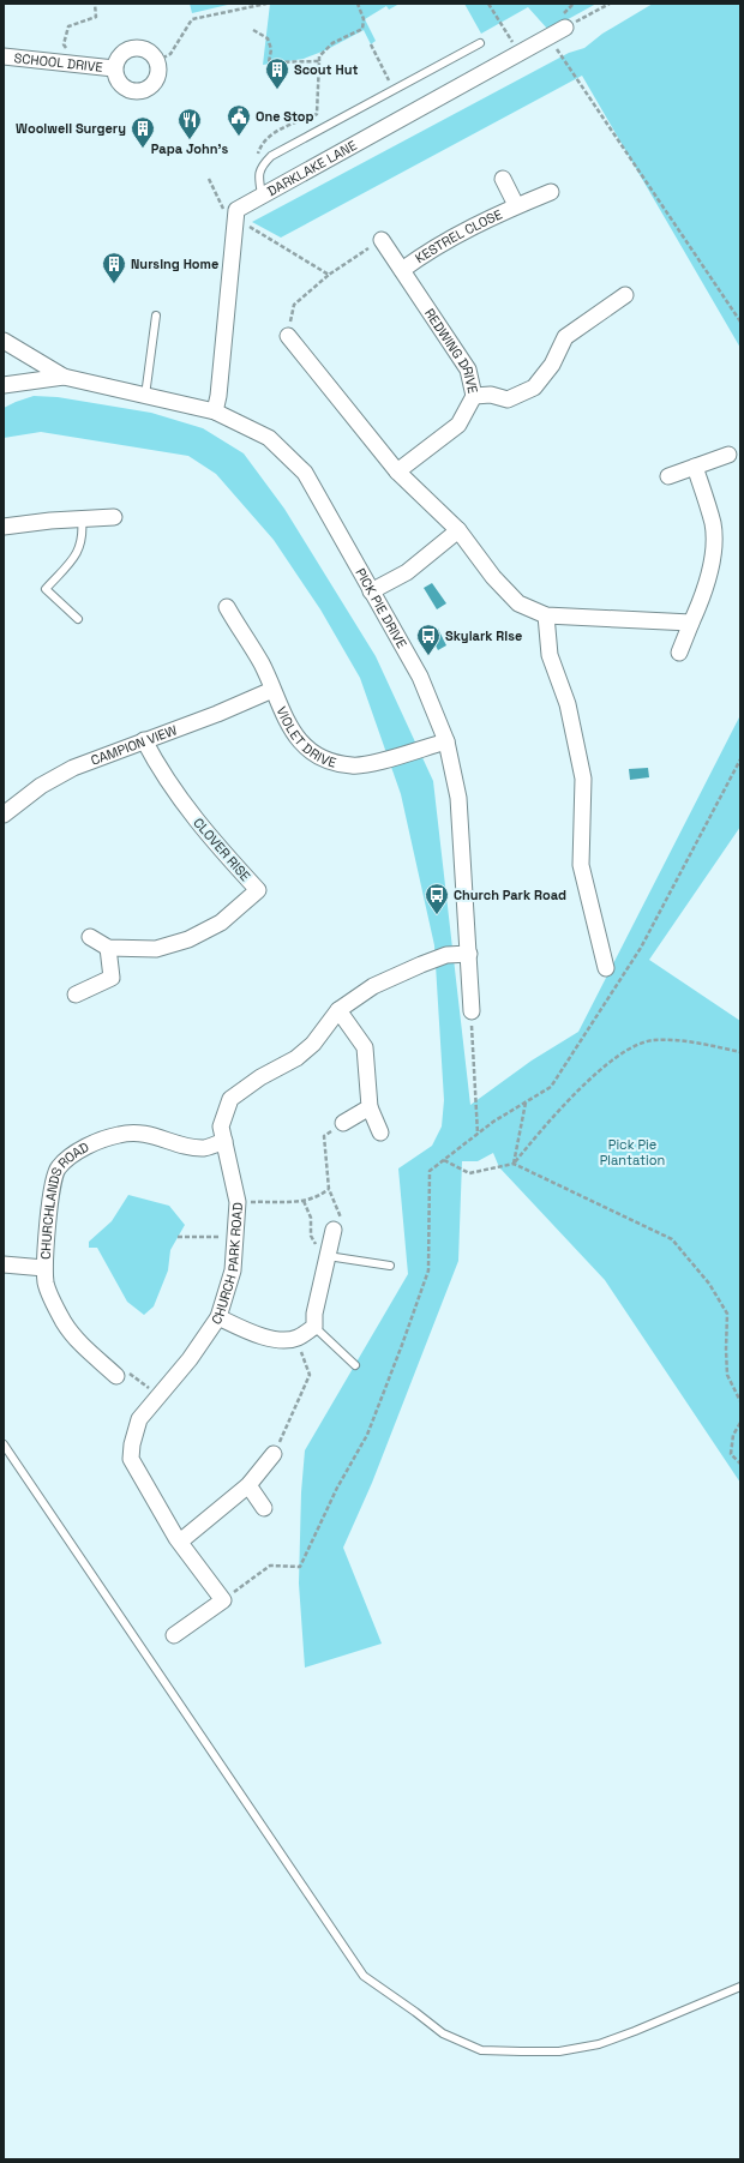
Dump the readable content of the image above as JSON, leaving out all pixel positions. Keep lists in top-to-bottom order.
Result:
{
  "streets": {
    "street": [
      "SCHOOL DRIVE",
      "DARKLAKE LANE",
      "KESTREL CLOSE",
      "REDWING DRIVE",
      "PICK PIE DRIVE",
      "VIOLET DRIVE",
      "CAMPION VIEW",
      "CLOVER RISE",
      "CHURCHLANDS ROAD",
      "CHURCH PARK ROAD"
    ]
  },
  "crossings": [
    ["KESTREL CLOSE", "REDWING DRIVE"],
    ["PICK PIE DRIVE", "VIOLET DRIVE"],
    ["PICK PIE DRIVE", "CHURCH PARK ROAD"],
    ["VIOLET DRIVE", "CAMPION VIEW"],
    ["CAMPION VIEW", "CLOVER RISE"],
    ["CHURCHLANDS ROAD", "CHURCH PARK ROAD"]
  ],
  "parks": ["Pick Pie Plantation"],
  "places": {
    "building": ["Scout Hut", "Woolwell Surgery", "Nursing Home"],
    "public building": ["One Stop"],
    "restaurant": ["Papa John's"],
    "bus stop": ["Skylark Rise", "Church Park Road"]
  }
}
